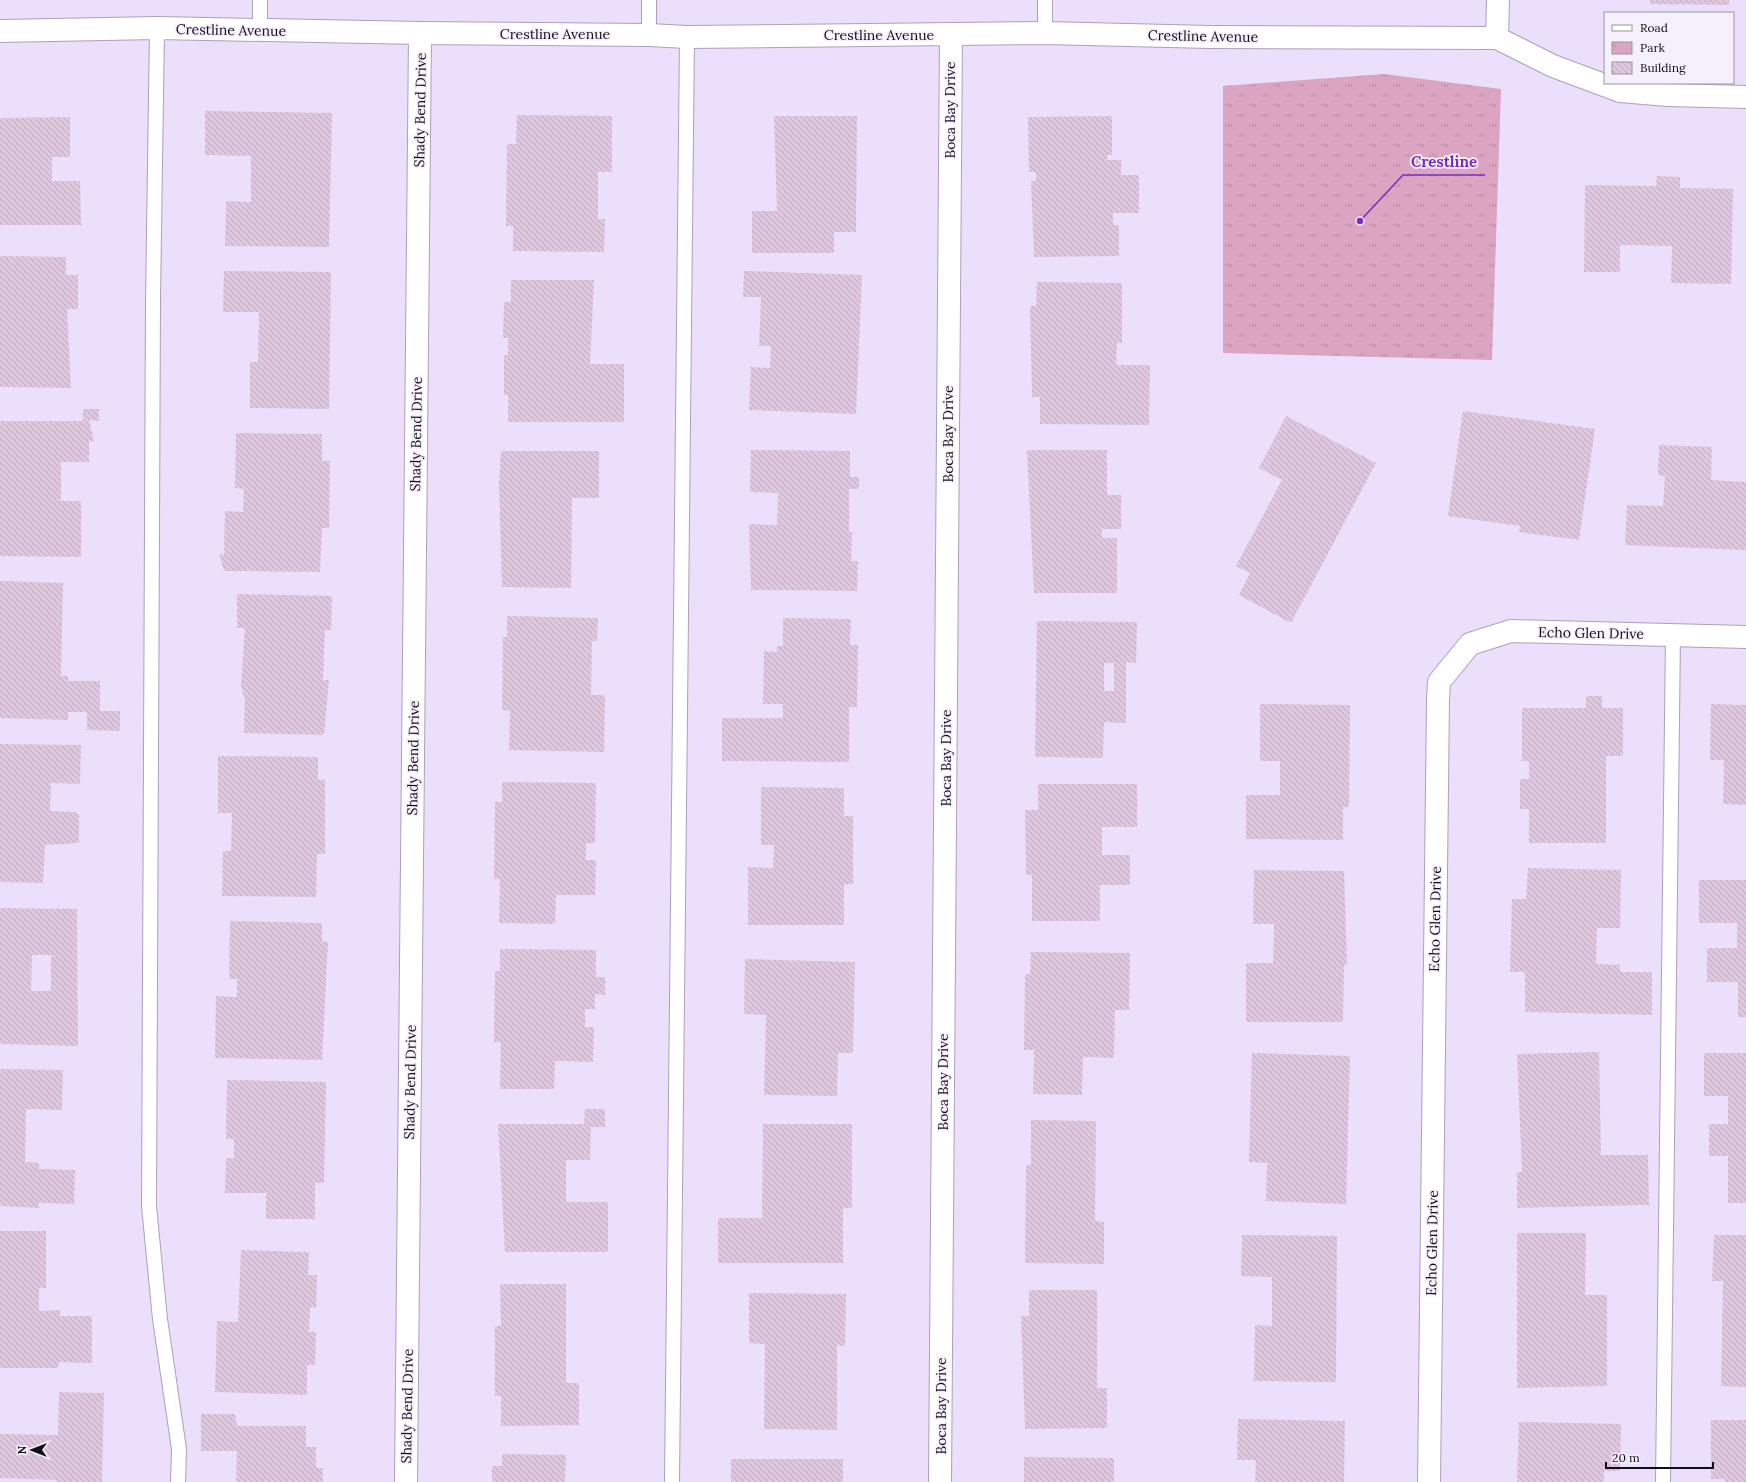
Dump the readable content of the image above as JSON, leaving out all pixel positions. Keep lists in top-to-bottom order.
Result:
{
  "streets": {
    "street": [
      "Crestline Avenue",
      "Shady Bend Drive",
      "Boca Bay Drive",
      "Echo Glen Drive"
    ]
  },
  "crossings": [
    ["Crestline Avenue", "Shady Bend Drive"],
    ["Crestline Avenue", "Boca Bay Drive"]
  ],
  "places": ["Crestline"],
  "legend": ["Road", "Park", "Building"],
  "scale_bar": "20 m",
  "north": "left"
}
